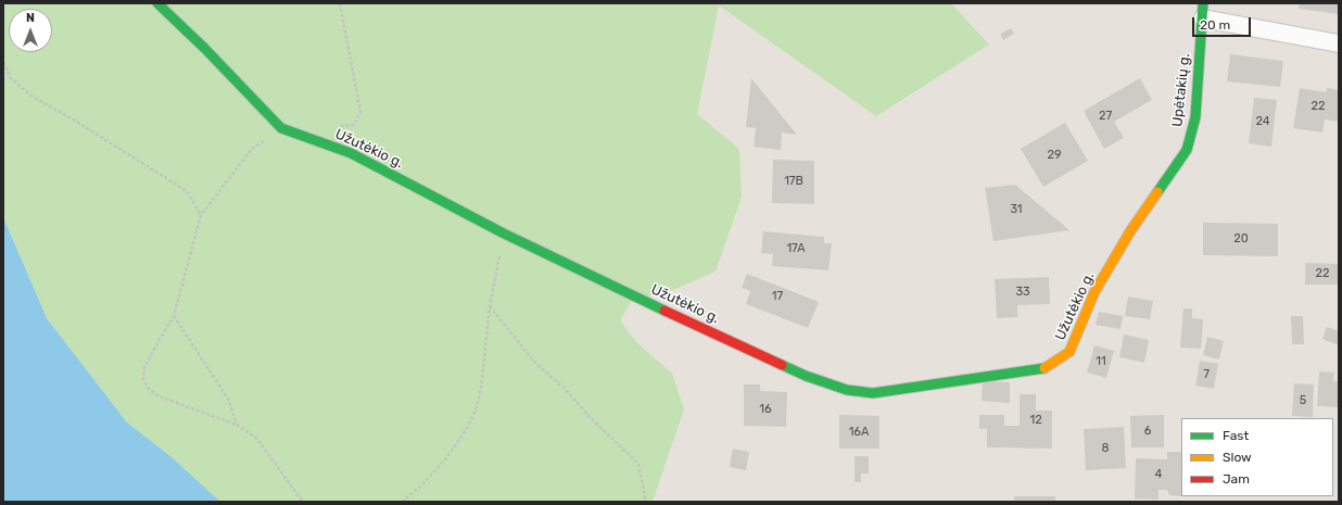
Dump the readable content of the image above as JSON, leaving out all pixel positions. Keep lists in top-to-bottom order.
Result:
{
  "streets": {
    "street": ["Upėtakių g.", "Užutėkio g."]
  },
  "crossings": [
    ["Upėtakių g.", "Užutėkio g."]
  ],
  "house_numbers": [
    "22",
    "27",
    "24",
    "29",
    "17B",
    "31",
    "20",
    "17A",
    "22",
    "33",
    "17",
    "11",
    "7",
    "5",
    "16",
    "12",
    "6",
    "16A",
    "8",
    "4"
  ],
  "legend": ["Fast", "Slow", "Jam"],
  "scale_bar": "20 m",
  "north": "top"
}
